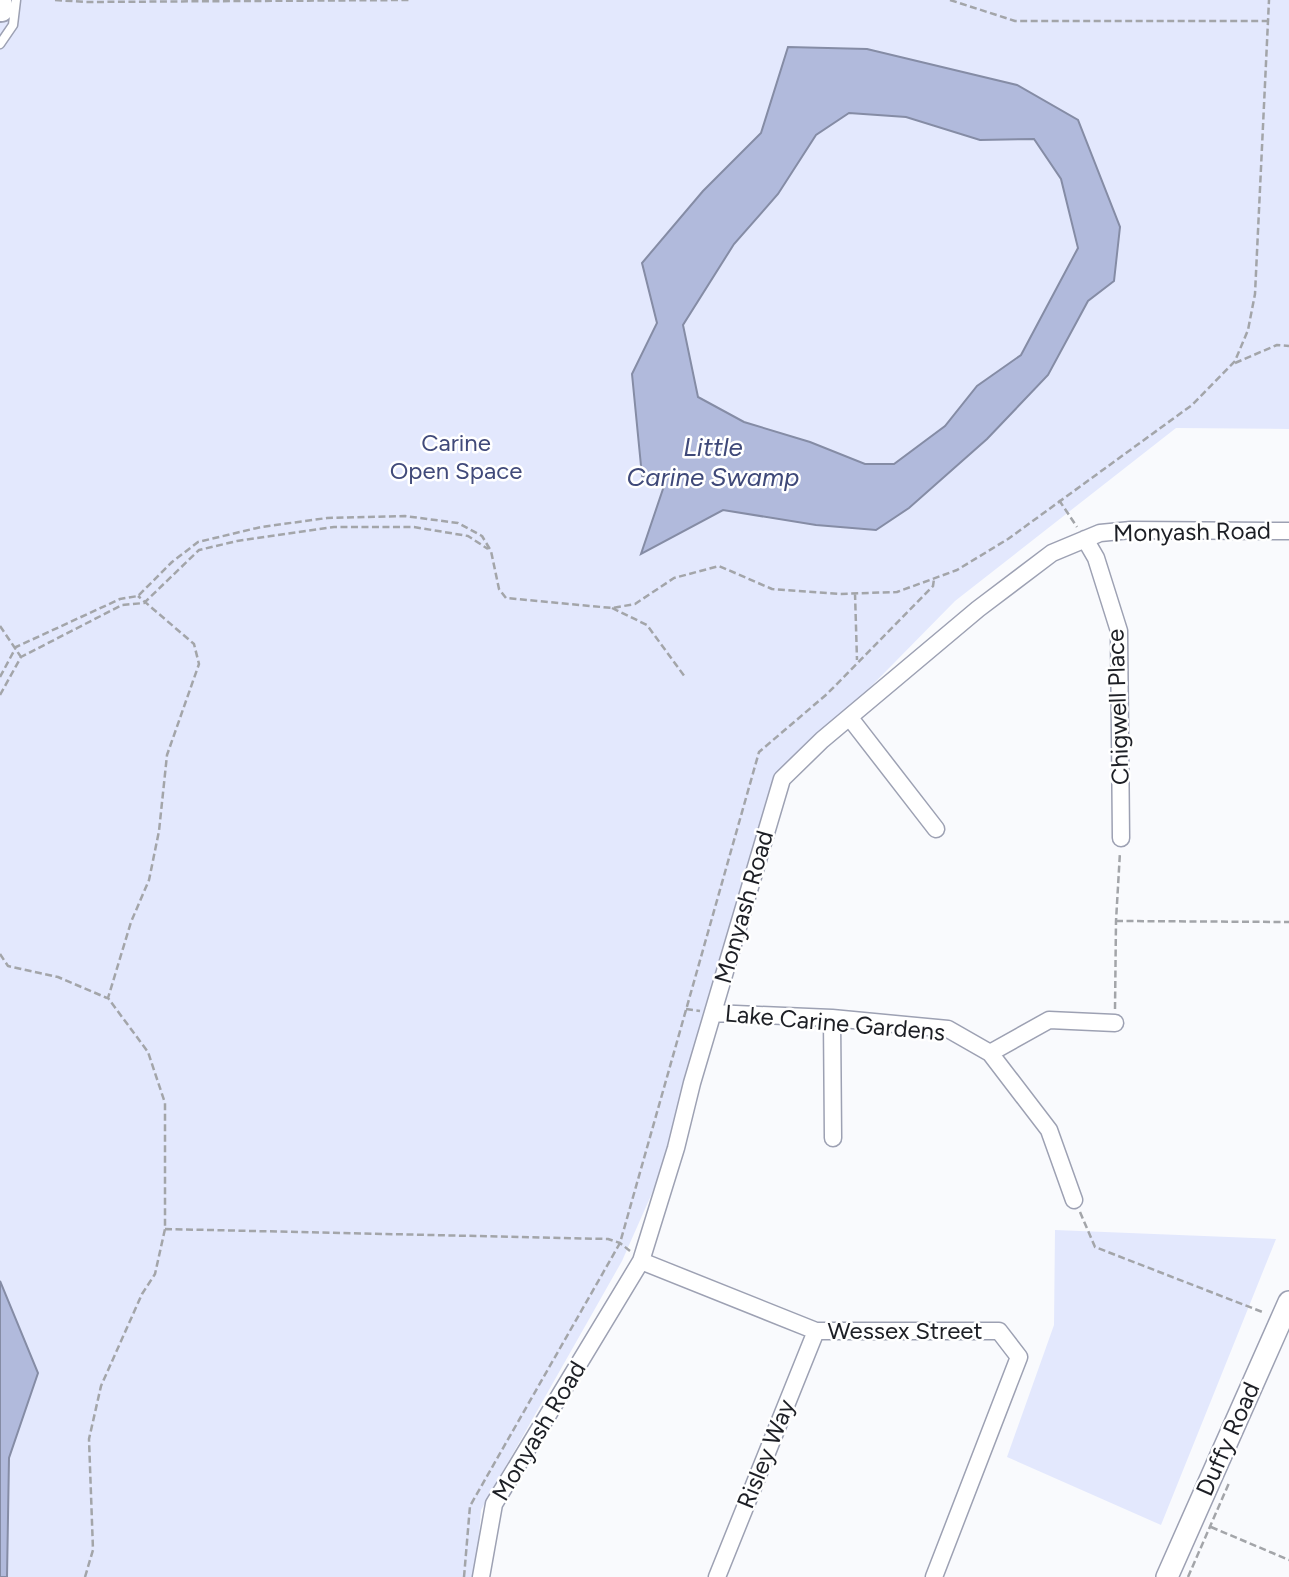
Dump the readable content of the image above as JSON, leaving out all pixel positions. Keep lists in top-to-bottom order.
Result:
{
  "streets": {
    "main road": ["Duffy Road"],
    "street": [
      "Monyash Road",
      "Chigwell Place",
      "Lake Carine Gardens",
      "Wessex Street",
      "Risley Way"
    ]
  },
  "crossings": [
    ["Monyash Road", "Chigwell Place"],
    ["Monyash Road", "Lake Carine Gardens"],
    ["Monyash Road", "Wessex Street"],
    ["Wessex Street", "Risley Way"]
  ],
  "water": ["Little Carine Swamp"],
  "parks": ["Carine Open Space"]
}
